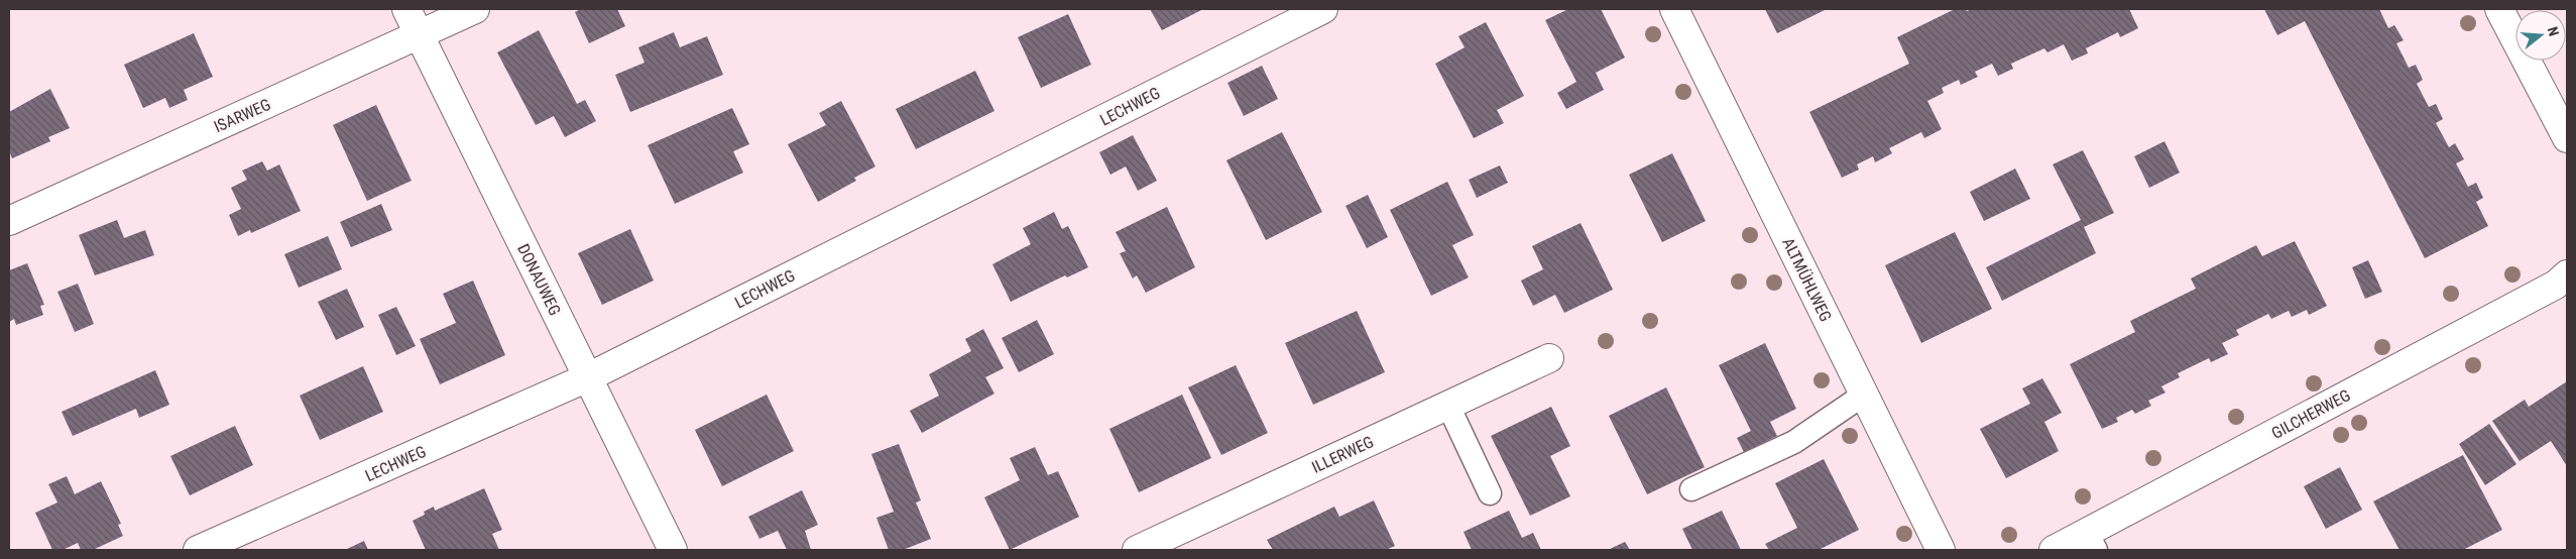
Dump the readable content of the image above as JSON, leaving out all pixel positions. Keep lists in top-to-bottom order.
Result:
{
  "streets": {
    "street": [
      "LECHWEG",
      "ISARWEG",
      "DONAUWEG",
      "ALTMÜHLWEG",
      "GILCHERWEG",
      "ILLERWEG"
    ]
  },
  "crossings": [
    ["LECHWEG", "DONAUWEG"],
    ["ISARWEG", "DONAUWEG"]
  ],
  "north": "right"
}
